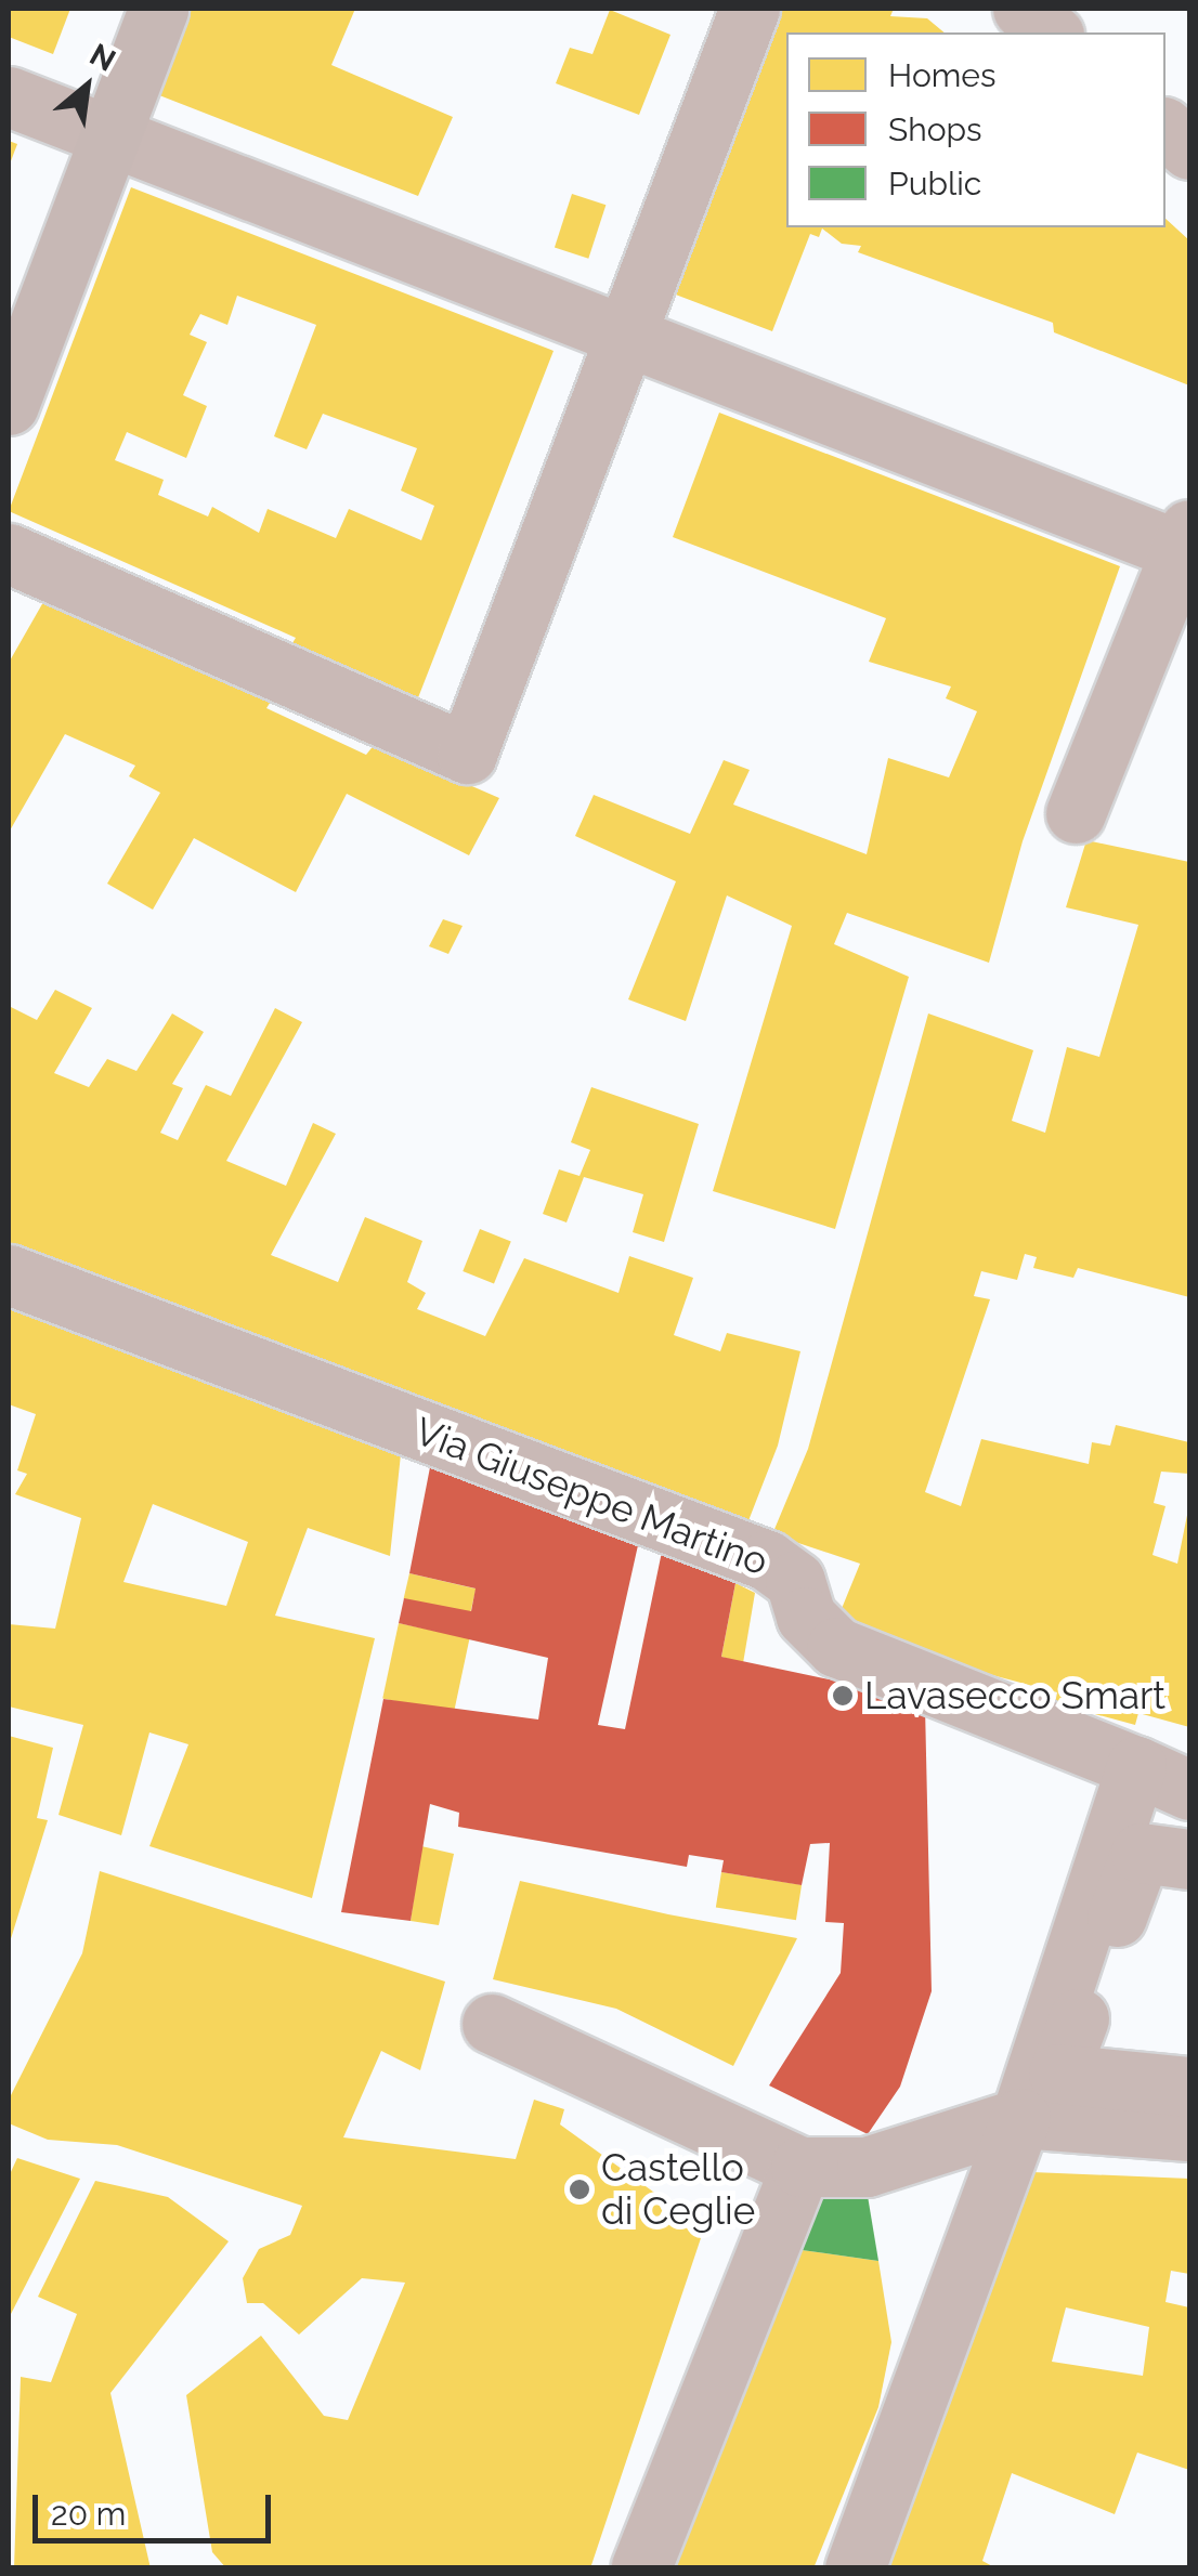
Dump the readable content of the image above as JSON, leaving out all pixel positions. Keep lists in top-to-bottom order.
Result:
{
  "streets": {
    "street": ["Via Giuseppe Martino"]
  },
  "places": ["Lavasecco Smart", "Castello di Ceglie"],
  "legend": ["Homes", "Shops", "Public"],
  "scale_bar": "20 m",
  "north": "top right"
}
